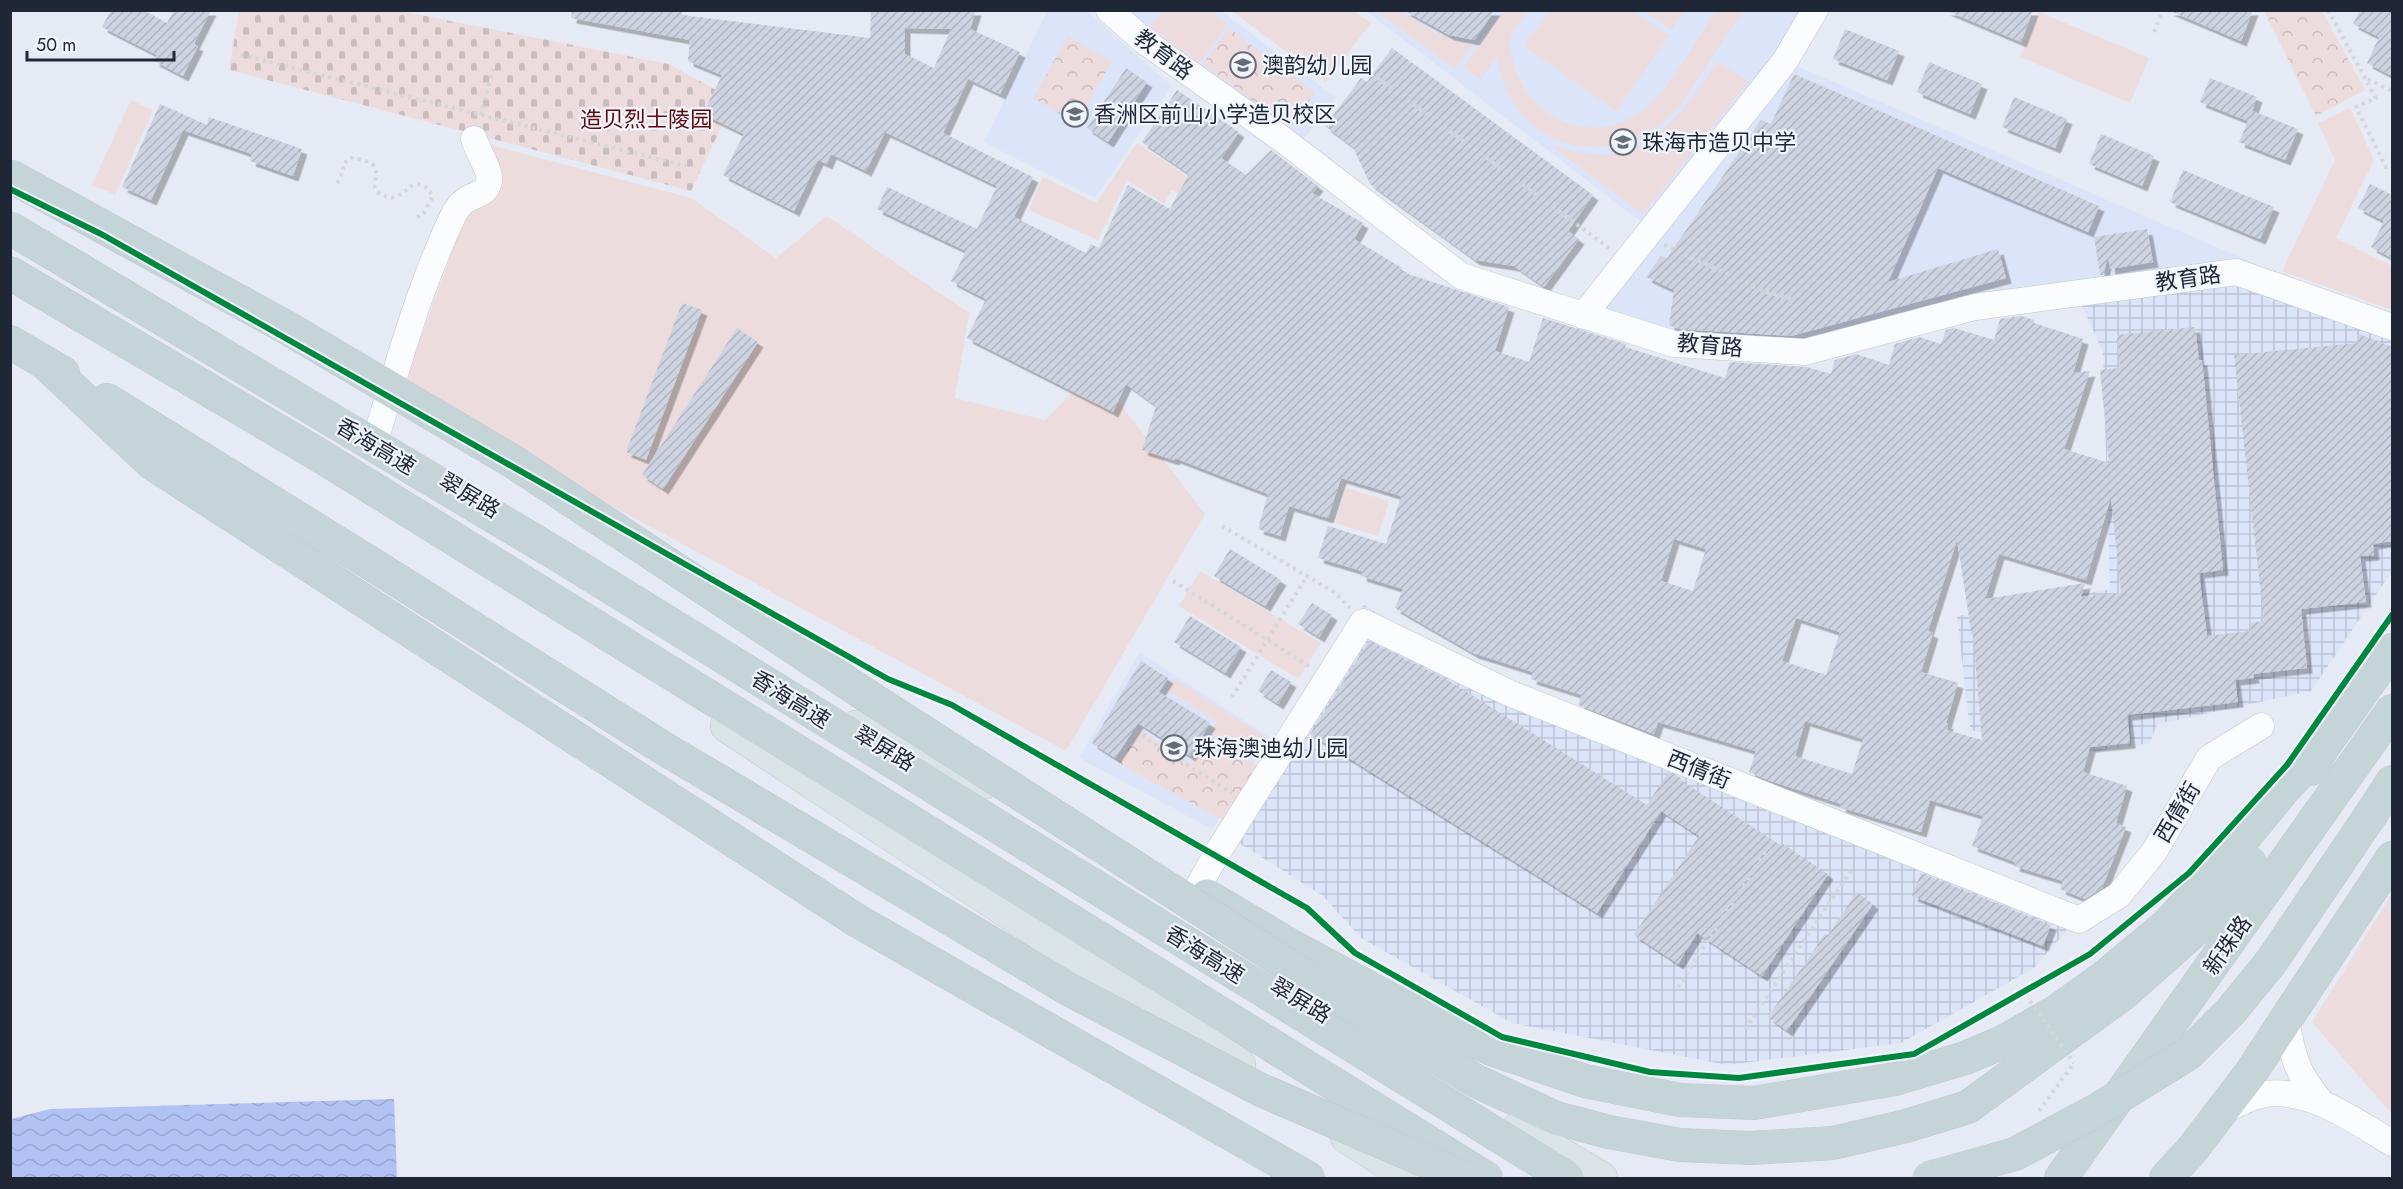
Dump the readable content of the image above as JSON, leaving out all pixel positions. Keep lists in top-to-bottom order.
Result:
{
  "streets": {
    "highway": ["香海高速", "新珠路"],
    "main road": ["翠屏路"],
    "street": ["教育路", "西倩街"]
  },
  "parks": ["造贝烈士陵园"],
  "places": {
    "school or university": [
      "澳韵幼儿园",
      "香洲区前山小学造贝校区",
      "珠海市造贝中学",
      "珠海澳迪幼儿园"
    ]
  },
  "scale_bar": "50 m"
}
